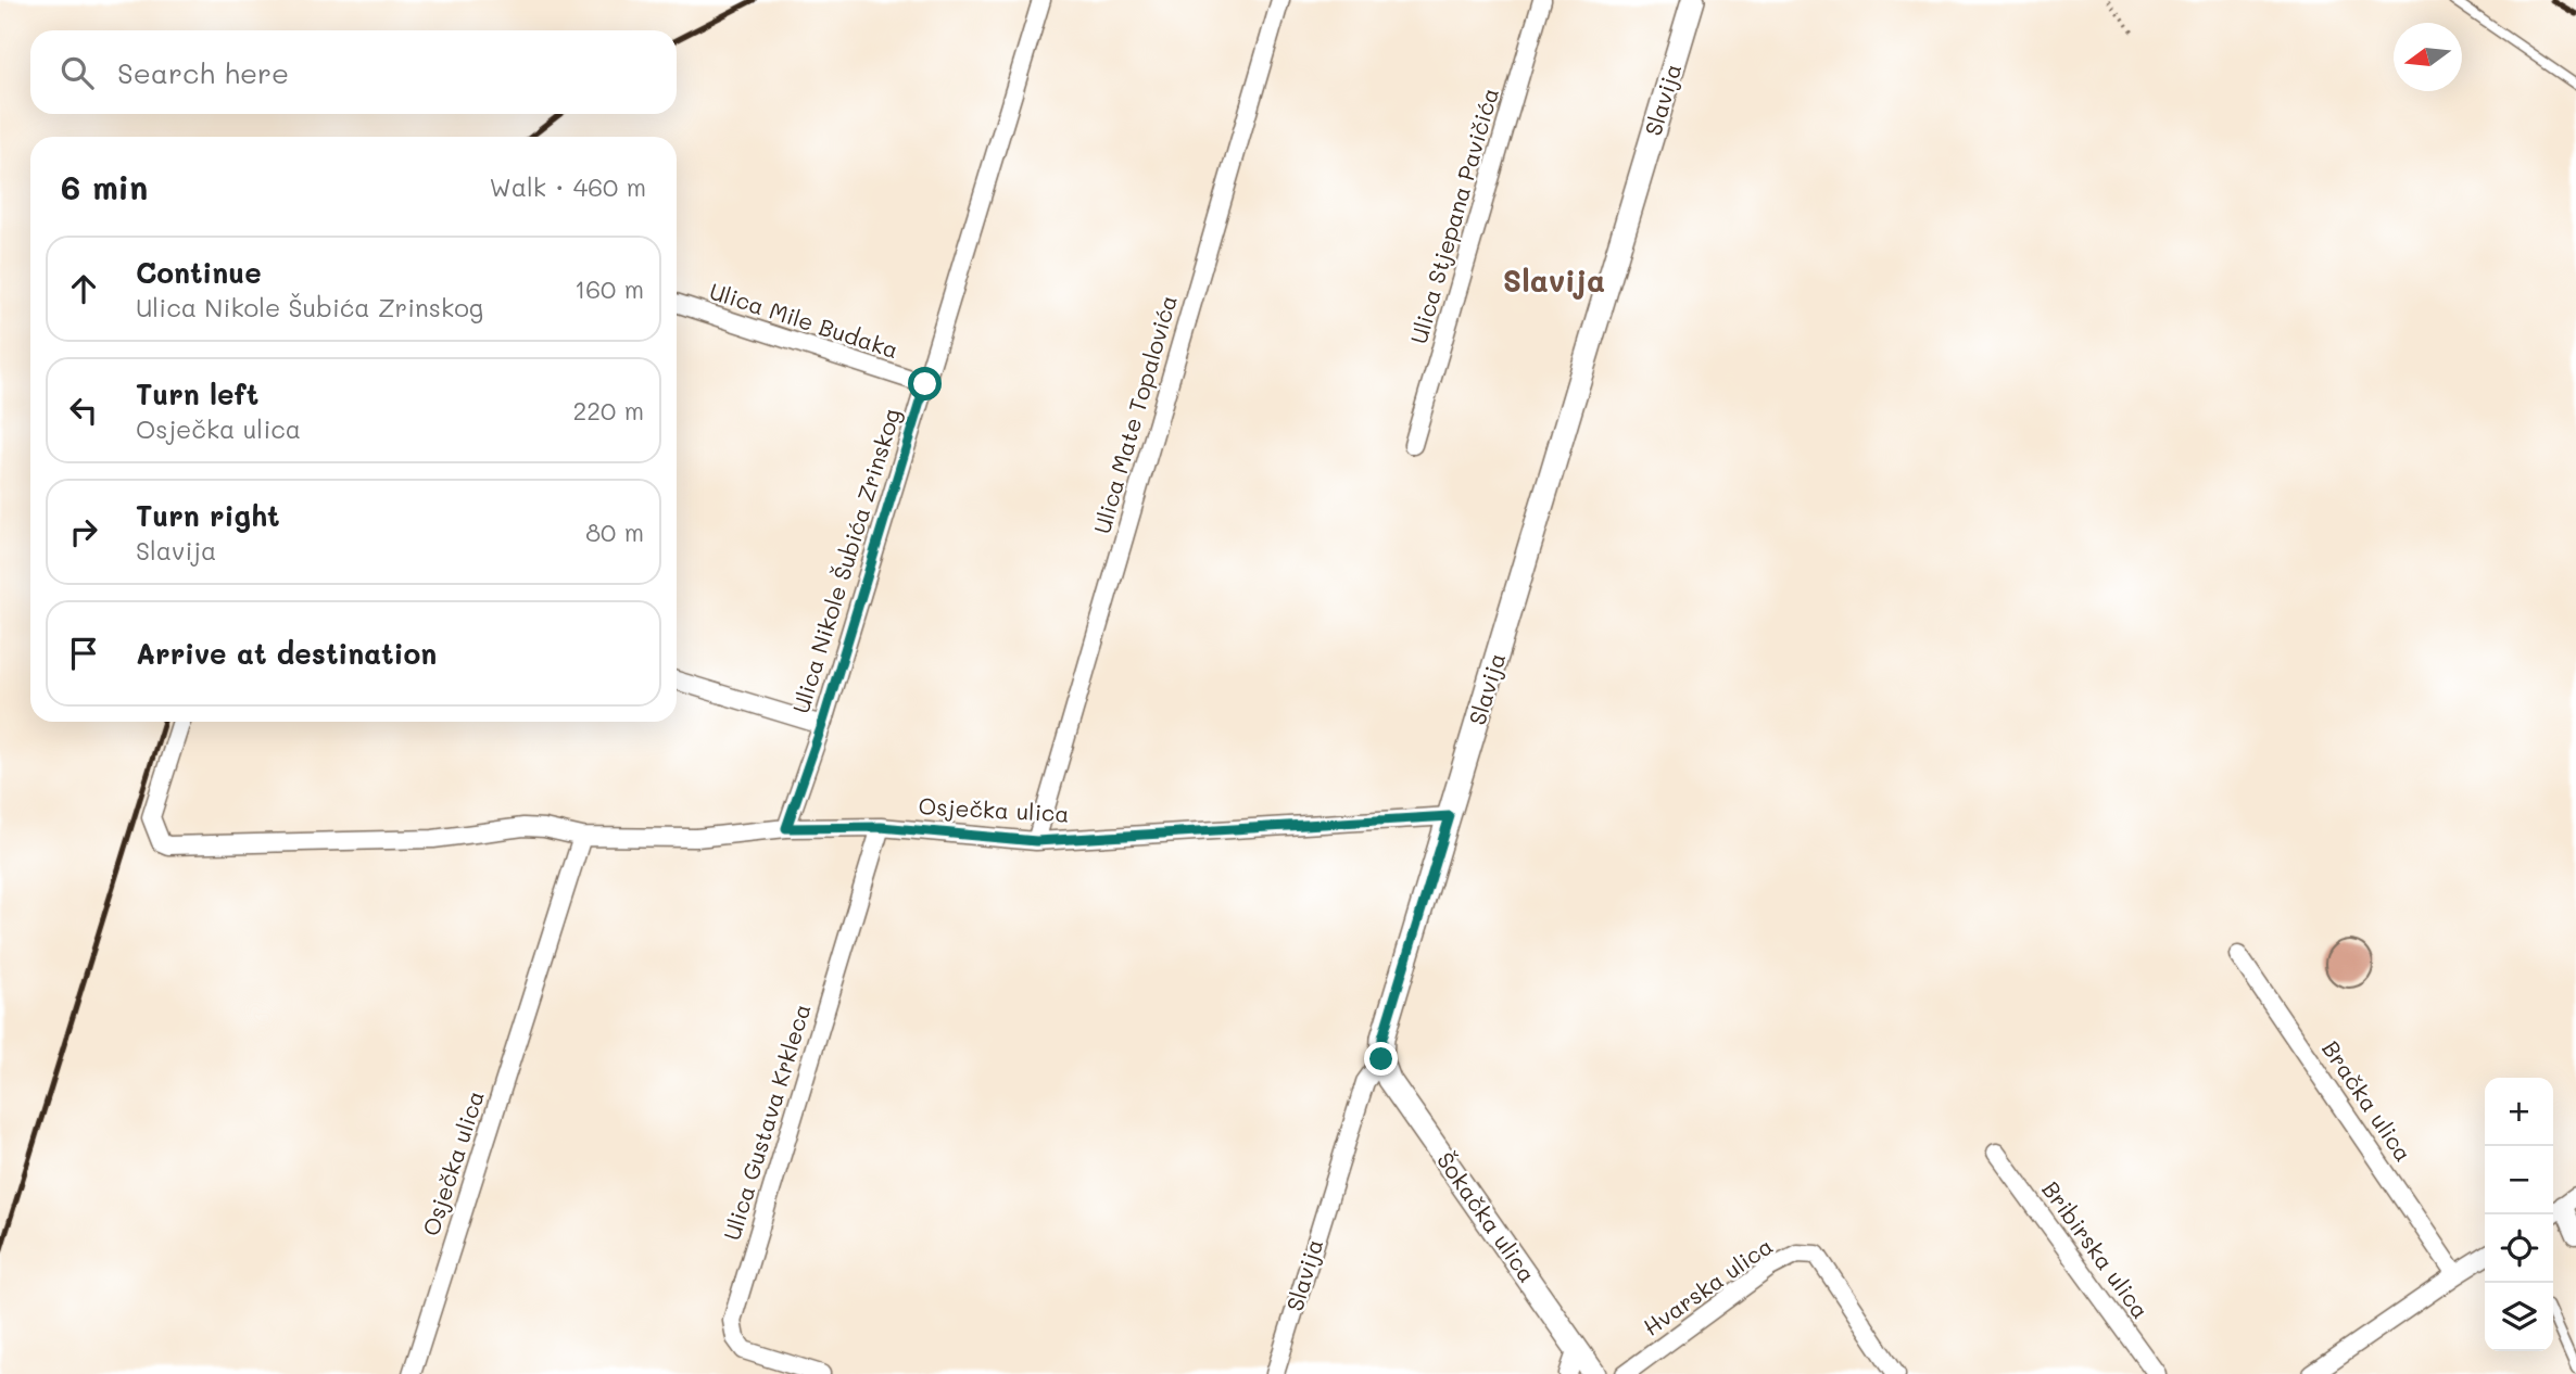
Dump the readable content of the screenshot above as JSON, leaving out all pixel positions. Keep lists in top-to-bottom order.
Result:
{
  "streets": {
    "street": [
      "Slavija",
      "Ulica Stjepana Pavičića",
      "Ulica Mile Budaka",
      "Ulica Mate Topalovića",
      "Ulica Nikole Šubića Zrinskog",
      "Osječka ulica",
      "Bračka ulica",
      "Ulica Gustava Krkleca",
      "Šokačka ulica",
      "Bribirska ulica",
      "Hvarska ulica"
    ]
  },
  "crossings": [
    ["Slavija", "Osječka ulica"],
    ["Slavija", "Šokačka ulica"],
    ["Ulica Mile Budaka", "Ulica Nikole Šubića Zrinskog"],
    ["Ulica Mate Topalovića", "Osječka ulica"],
    ["Ulica Nikole Šubića Zrinskog", "Osječka ulica"],
    ["Osječka ulica", "Ulica Gustava Krkleca"]
  ],
  "districts": ["Slavija"],
  "north": "left",
  "page": {
    "search": "Search here",
    "heading": ["6 min", "Walk · 460 m"],
    "list": [
      ["Continue", "Ulica Nikole Šubića Zrinskog", "160 m"],
      ["Turn left", "Osječka ulica", "220 m"],
      ["Turn right", "Slavija", "80 m"],
      "Arrive at destination"
    ],
    "map_buttons": ["+", "−"]
  }
}
